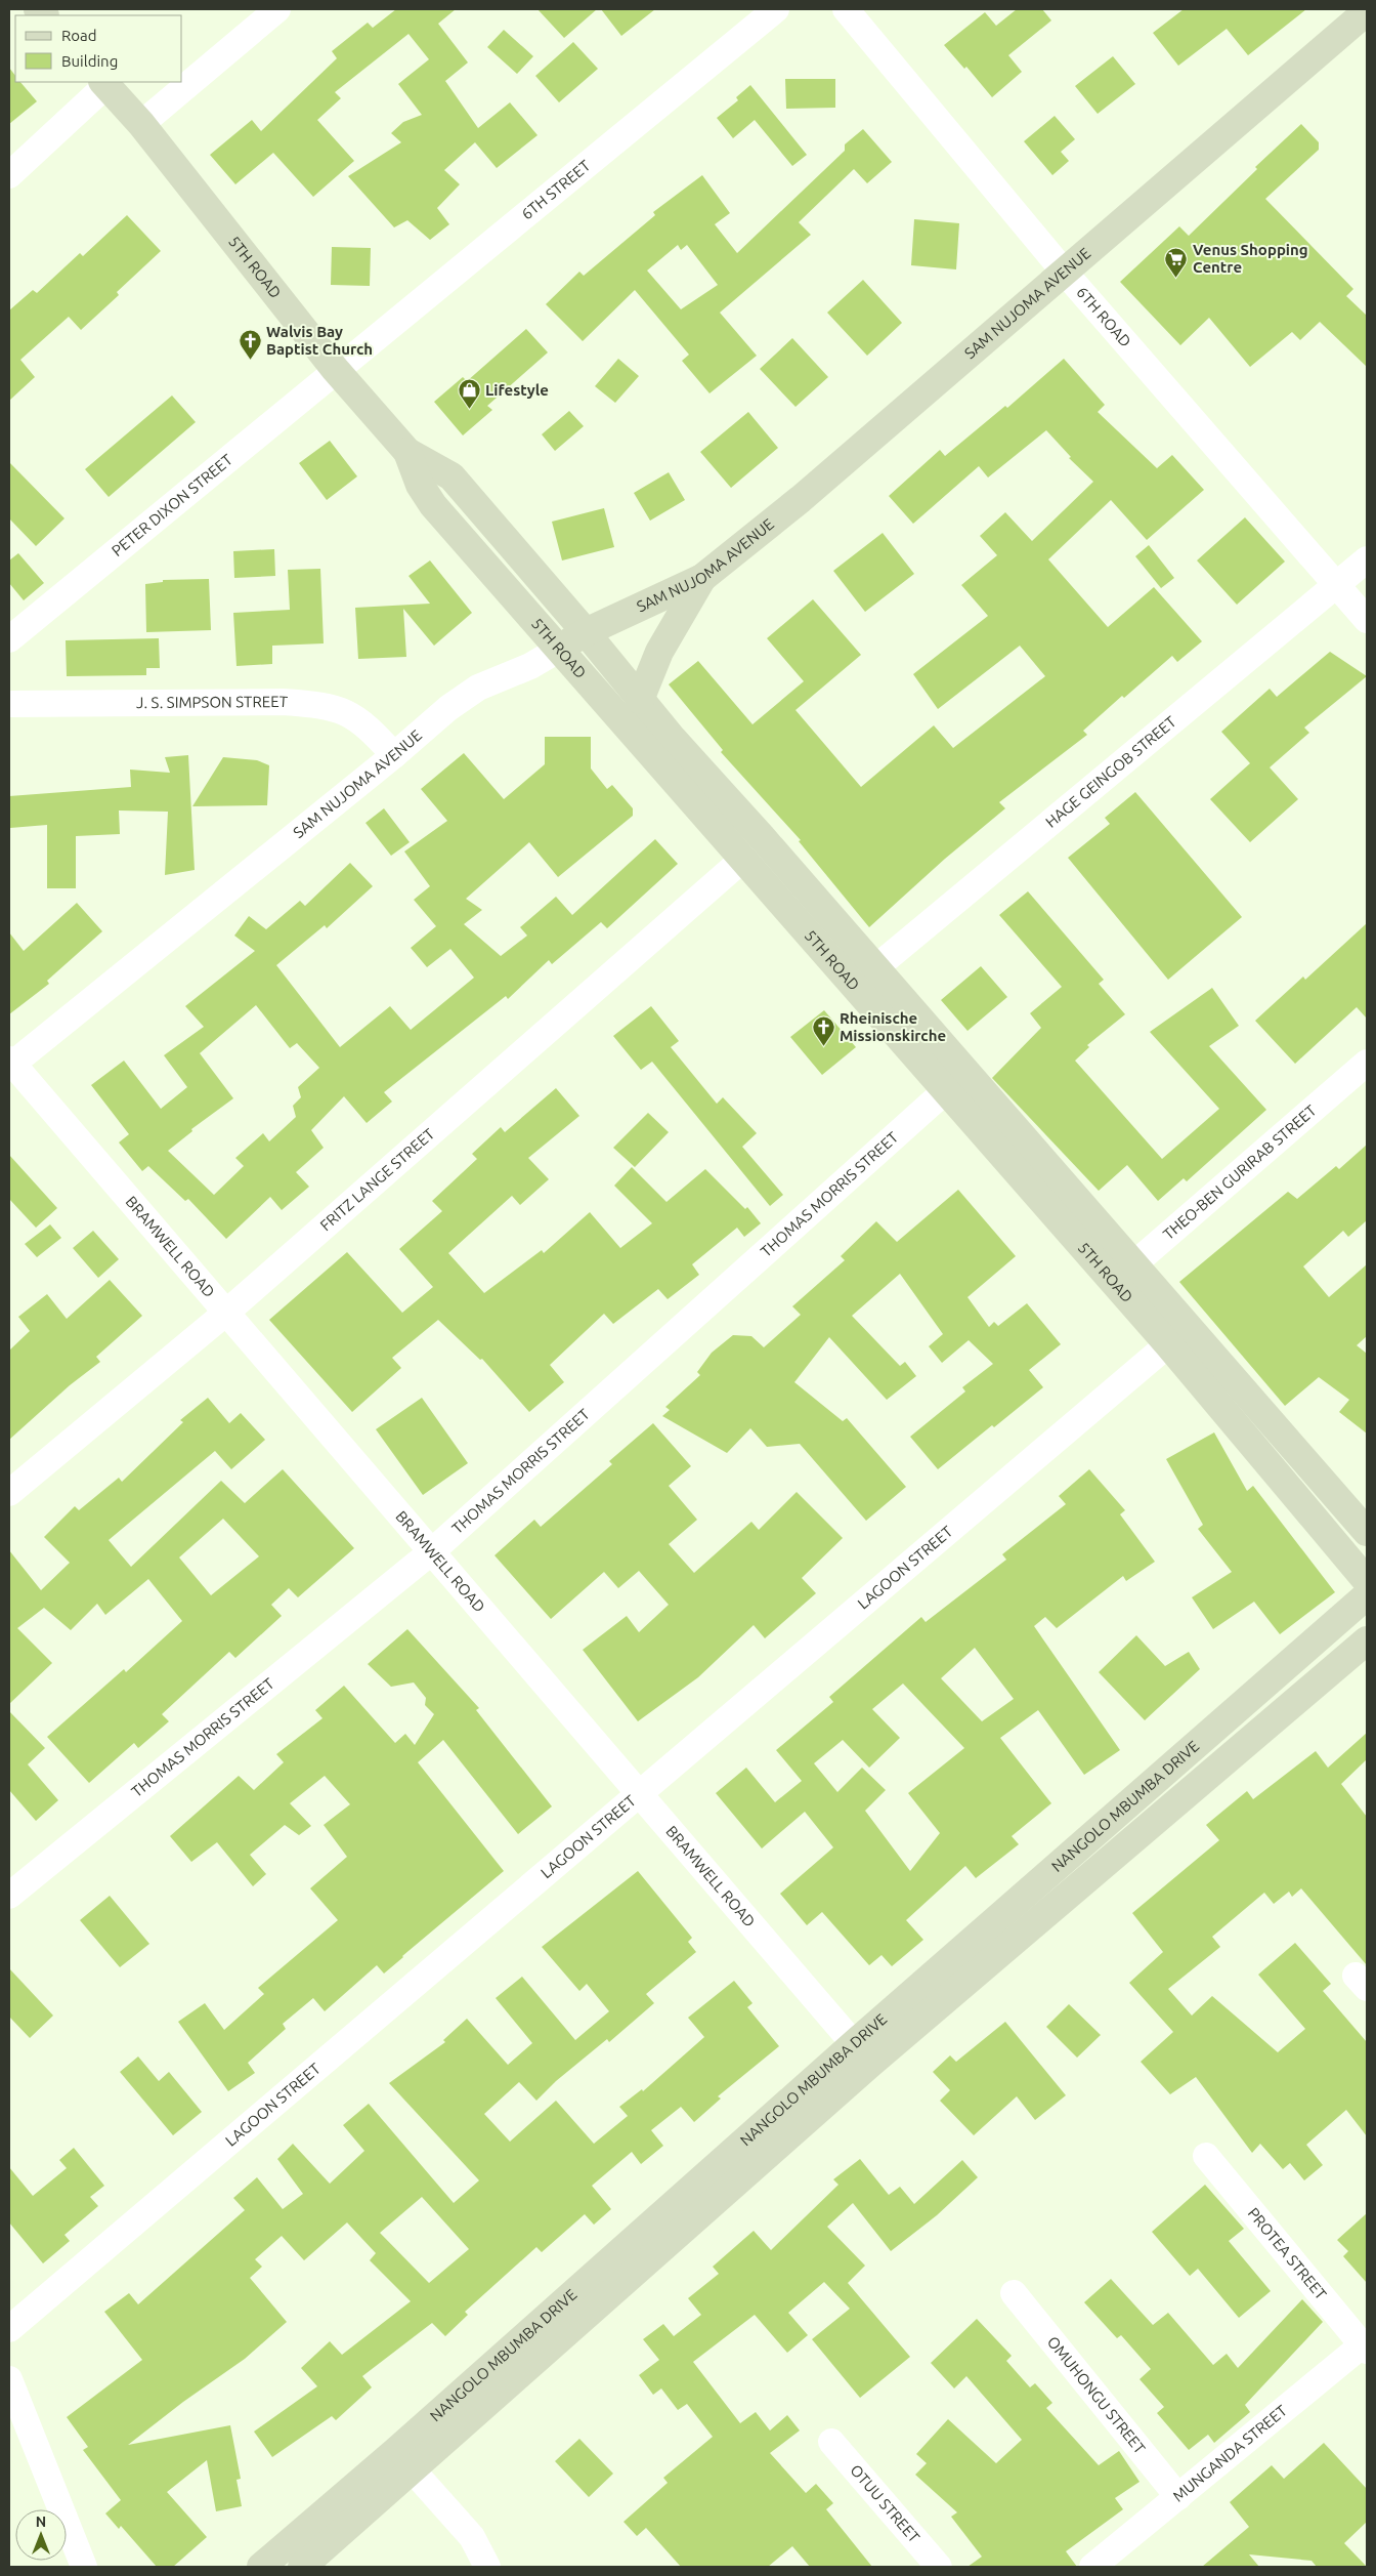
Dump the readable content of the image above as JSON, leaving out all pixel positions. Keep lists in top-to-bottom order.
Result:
{
  "streets": {
    "main road": ["5TH ROAD", "SAM NUJOMA AVENUE", "NANGOLO MBUMBA DRIVE"],
    "street": [
      "6TH STREET",
      "6TH ROAD",
      "PETER DIXON STREET",
      "J. S. SIMPSON STREET",
      "HAGE GEINGOB STREET",
      "THEO-BEN GURIRAB STREET",
      "FRITZ LANGE STREET",
      "THOMAS MORRIS STREET",
      "BRAMWELL ROAD",
      "LAGOON STREET",
      "PROTEA STREET",
      "OMUHONGU STREET",
      "MUNGANDA STREET",
      "OTUU STREET"
    ]
  },
  "crossings": [
    ["6TH STREET", "5TH ROAD"],
    ["6TH STREET", "PETER DIXON STREET"],
    ["5TH ROAD", "SAM NUJOMA AVENUE"],
    ["5TH ROAD", "PETER DIXON STREET"],
    ["5TH ROAD", "HAGE GEINGOB STREET"],
    ["5TH ROAD", "THEO-BEN GURIRAB STREET"],
    ["5TH ROAD", "FRITZ LANGE STREET"],
    ["5TH ROAD", "THOMAS MORRIS STREET"],
    ["5TH ROAD", "LAGOON STREET"],
    ["SAM NUJOMA AVENUE", "6TH ROAD"],
    ["SAM NUJOMA AVENUE", "J. S. SIMPSON STREET"],
    ["SAM NUJOMA AVENUE", "BRAMWELL ROAD"],
    ["6TH ROAD", "HAGE GEINGOB STREET"],
    ["FRITZ LANGE STREET", "BRAMWELL ROAD"],
    ["THOMAS MORRIS STREET", "BRAMWELL ROAD"],
    ["BRAMWELL ROAD", "LAGOON STREET"],
    ["BRAMWELL ROAD", "NANGOLO MBUMBA DRIVE"],
    ["PROTEA STREET", "MUNGANDA STREET"],
    ["OMUHONGU STREET", "MUNGANDA STREET"]
  ],
  "places": {
    "supermarket": ["Venus Shopping Centre"],
    "church": ["Walvis Bay Baptist Church", "Rheinische Missionskirche"],
    "shop": ["Lifestyle"]
  },
  "legend": ["Road", "Building"],
  "north": "top"
}
